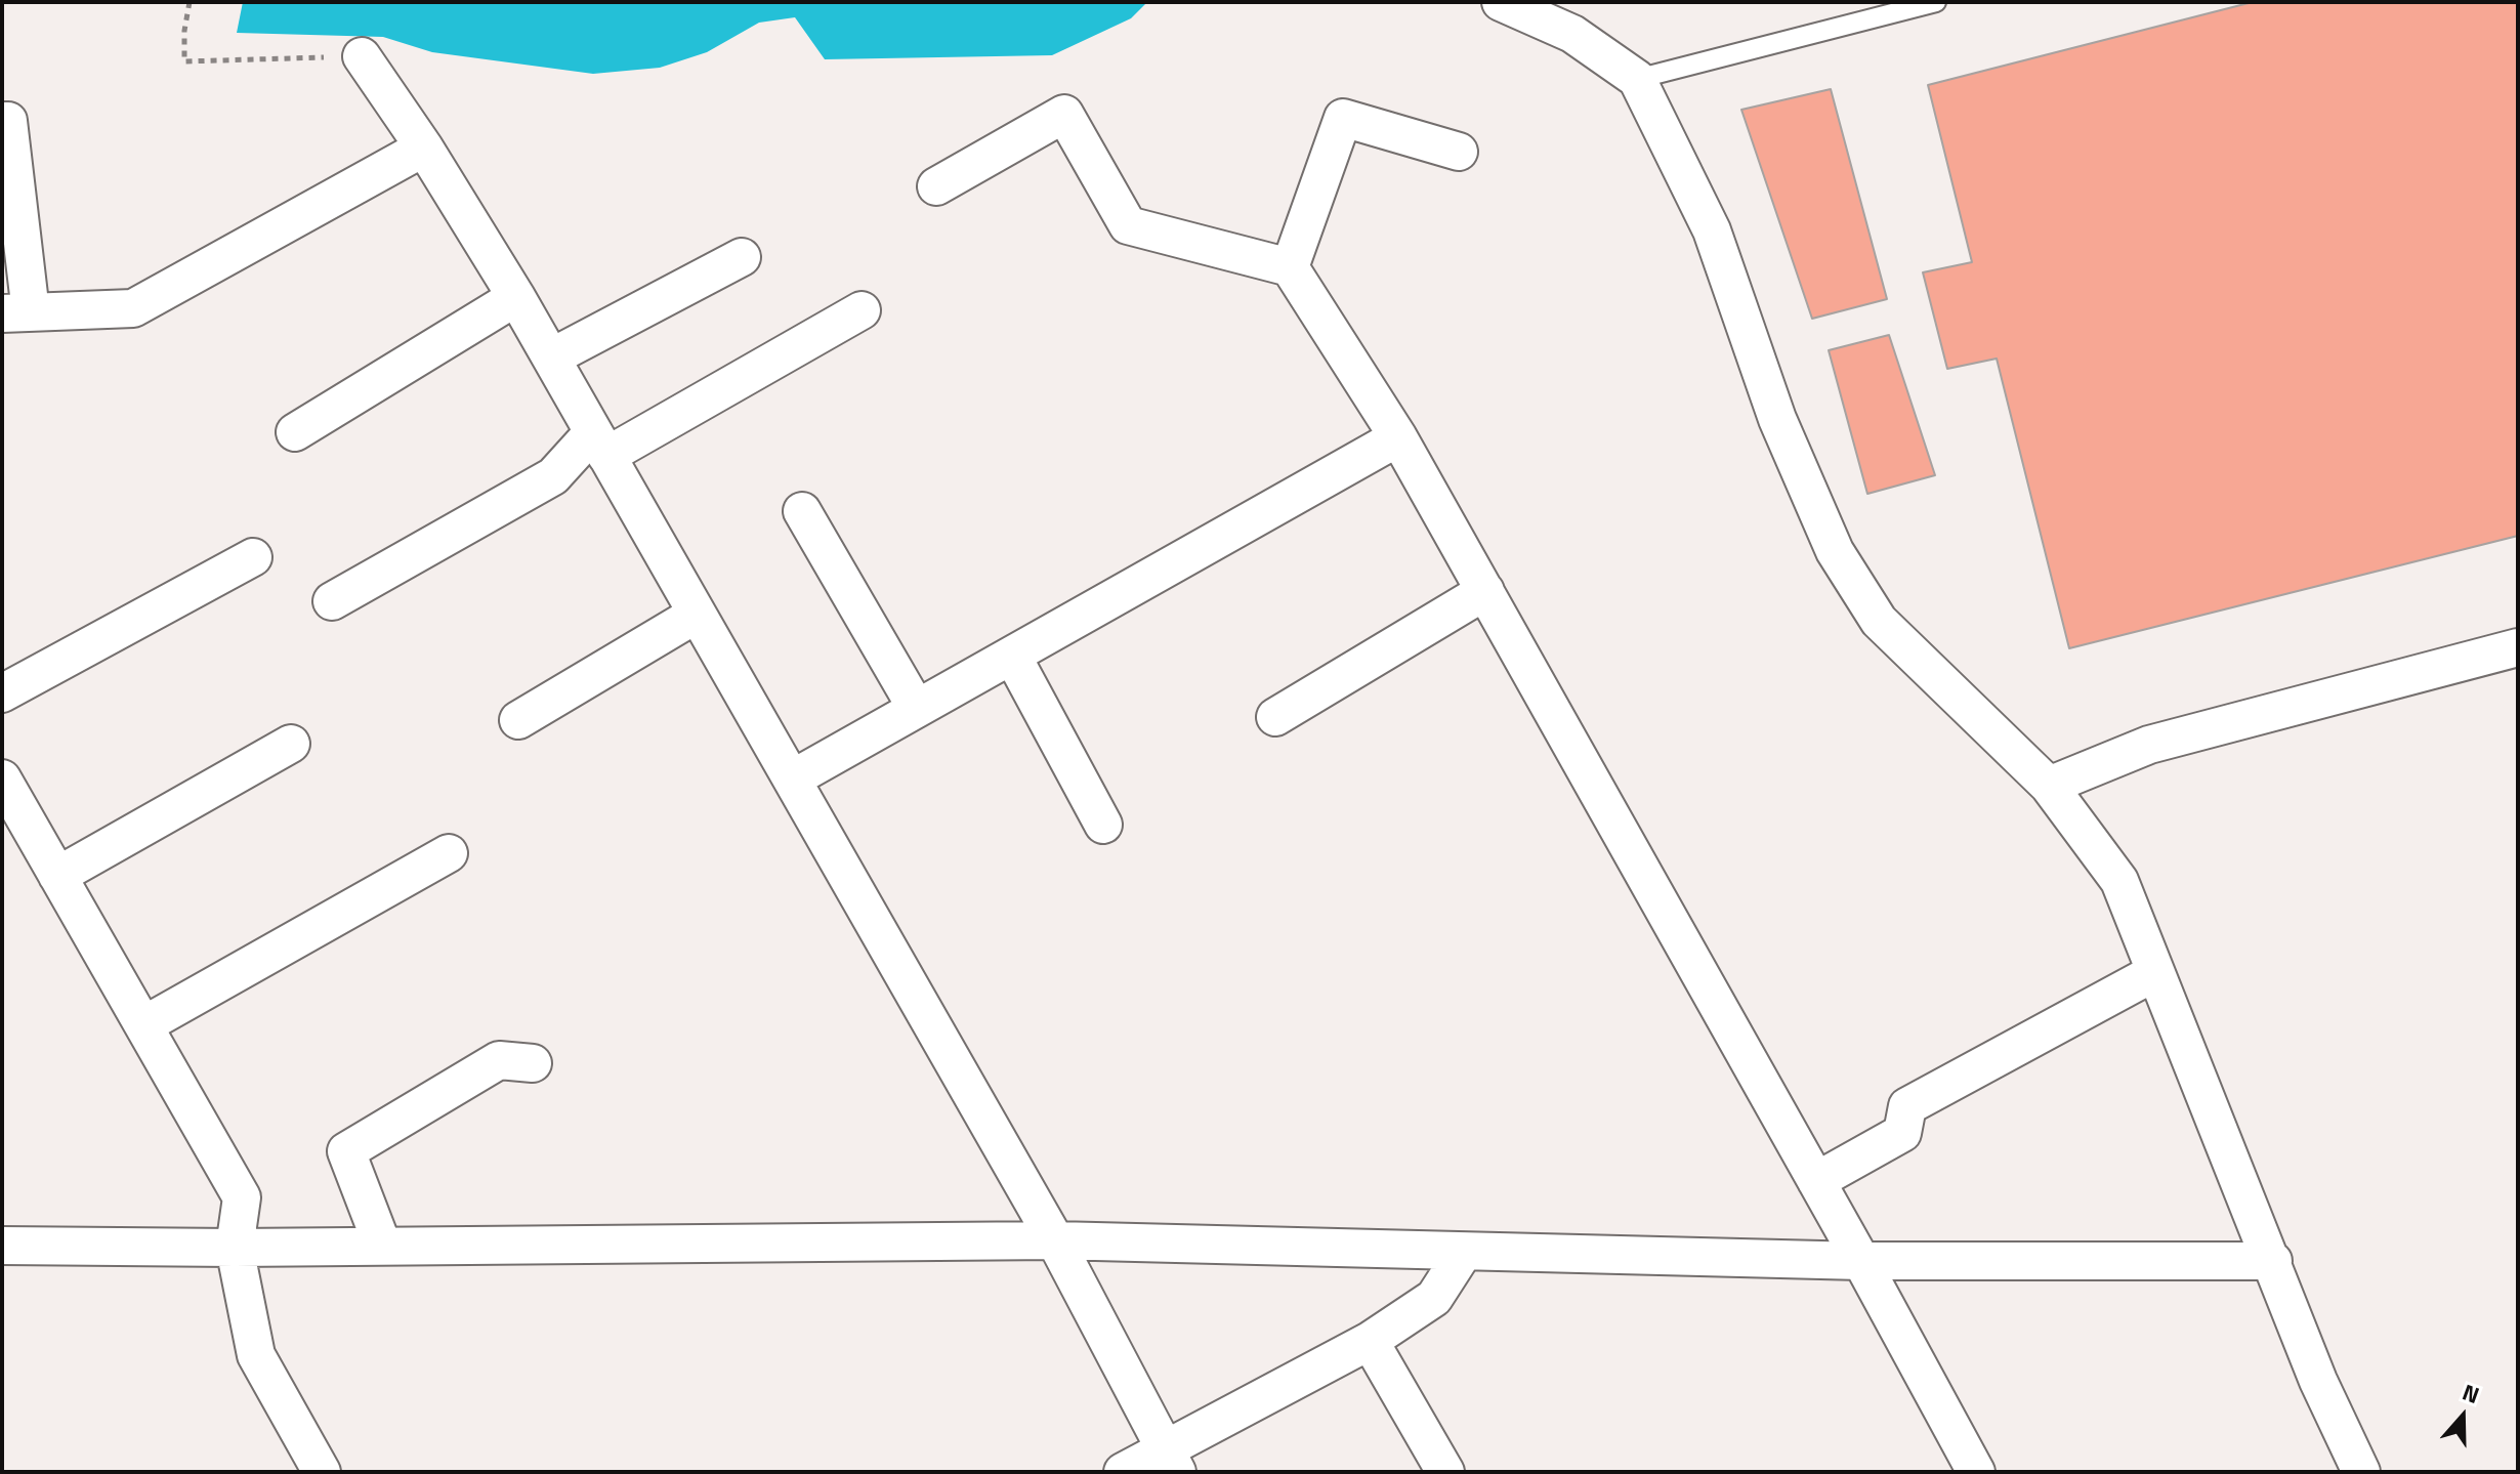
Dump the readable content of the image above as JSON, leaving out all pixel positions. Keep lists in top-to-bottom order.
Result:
{
  "north": "top"
}
